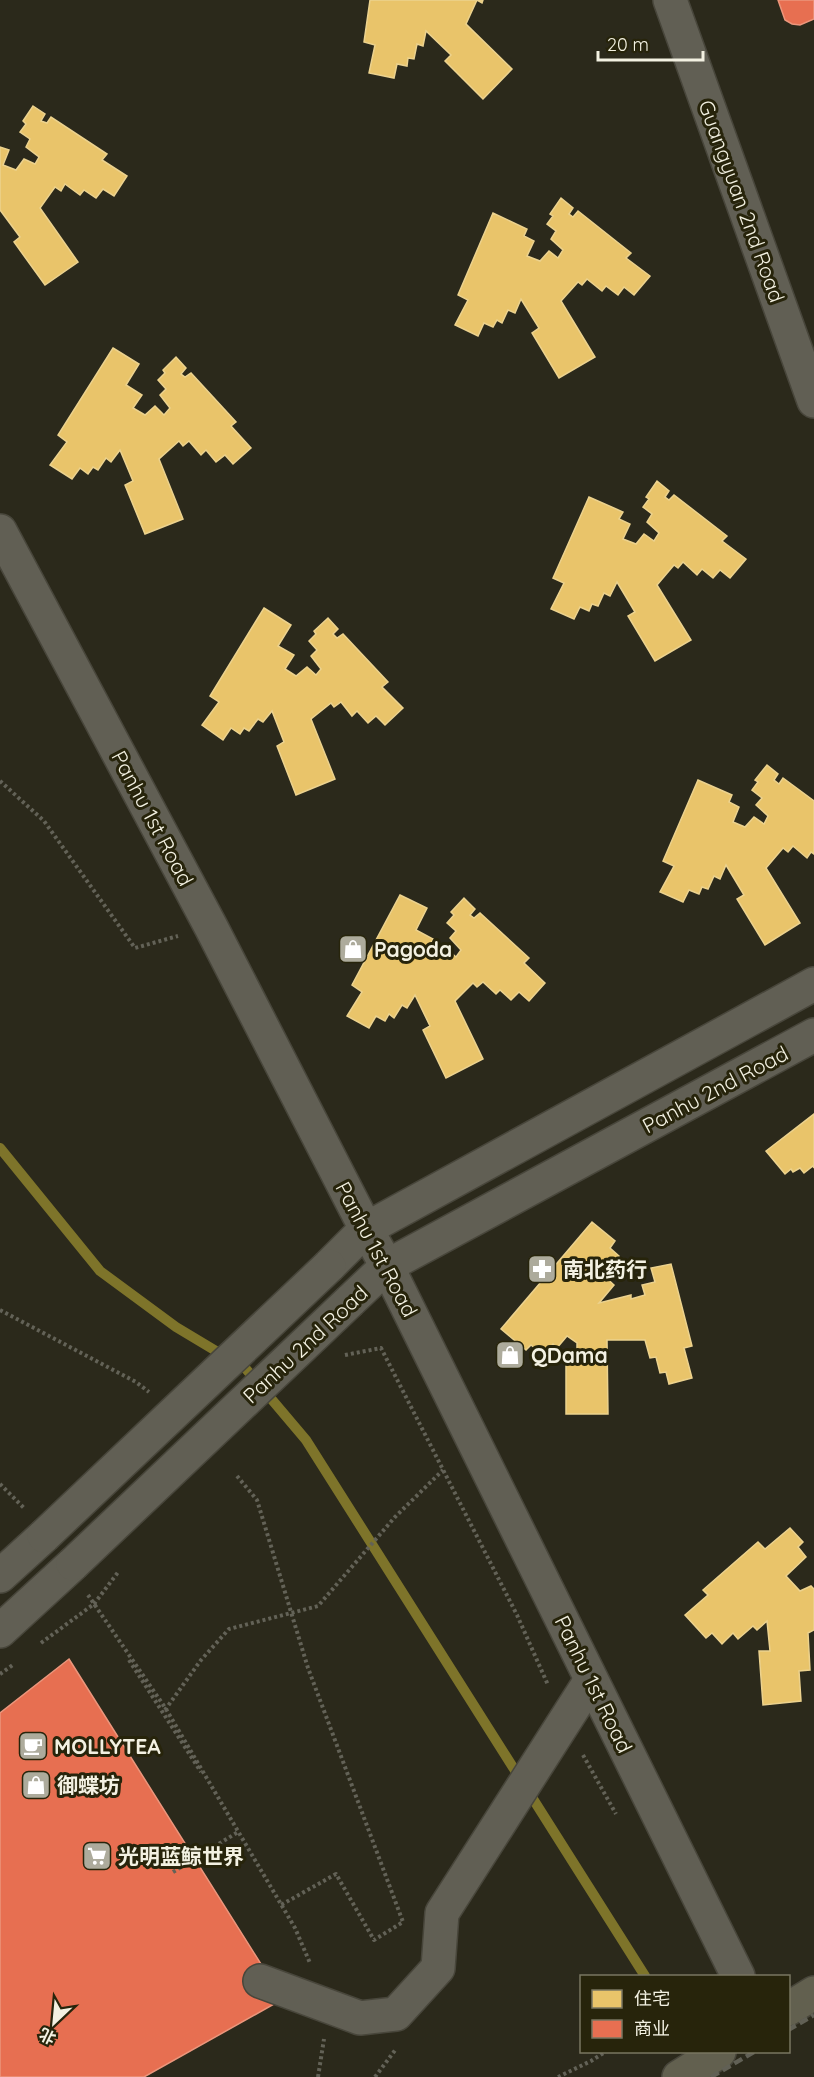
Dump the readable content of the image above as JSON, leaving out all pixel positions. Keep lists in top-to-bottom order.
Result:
{
  "streets": {
    "street": ["Guangyuan 2nd Road", "Panhu 1st Road", "Panhu 2nd Road"]
  },
  "crossings": [
    ["Panhu 1st Road", "Panhu 2nd Road"]
  ],
  "places": {
    "shop": ["Pagoda", "QDama", "御蝶坊"],
    "pharmacy": ["南北药行"],
    "cafe": ["MOLLYTEA"],
    "supermarket": ["光明蓝鲸世界"]
  },
  "legend": ["住宅", "商业"],
  "scale_bar": "20 m",
  "north": "bottom left"
}
